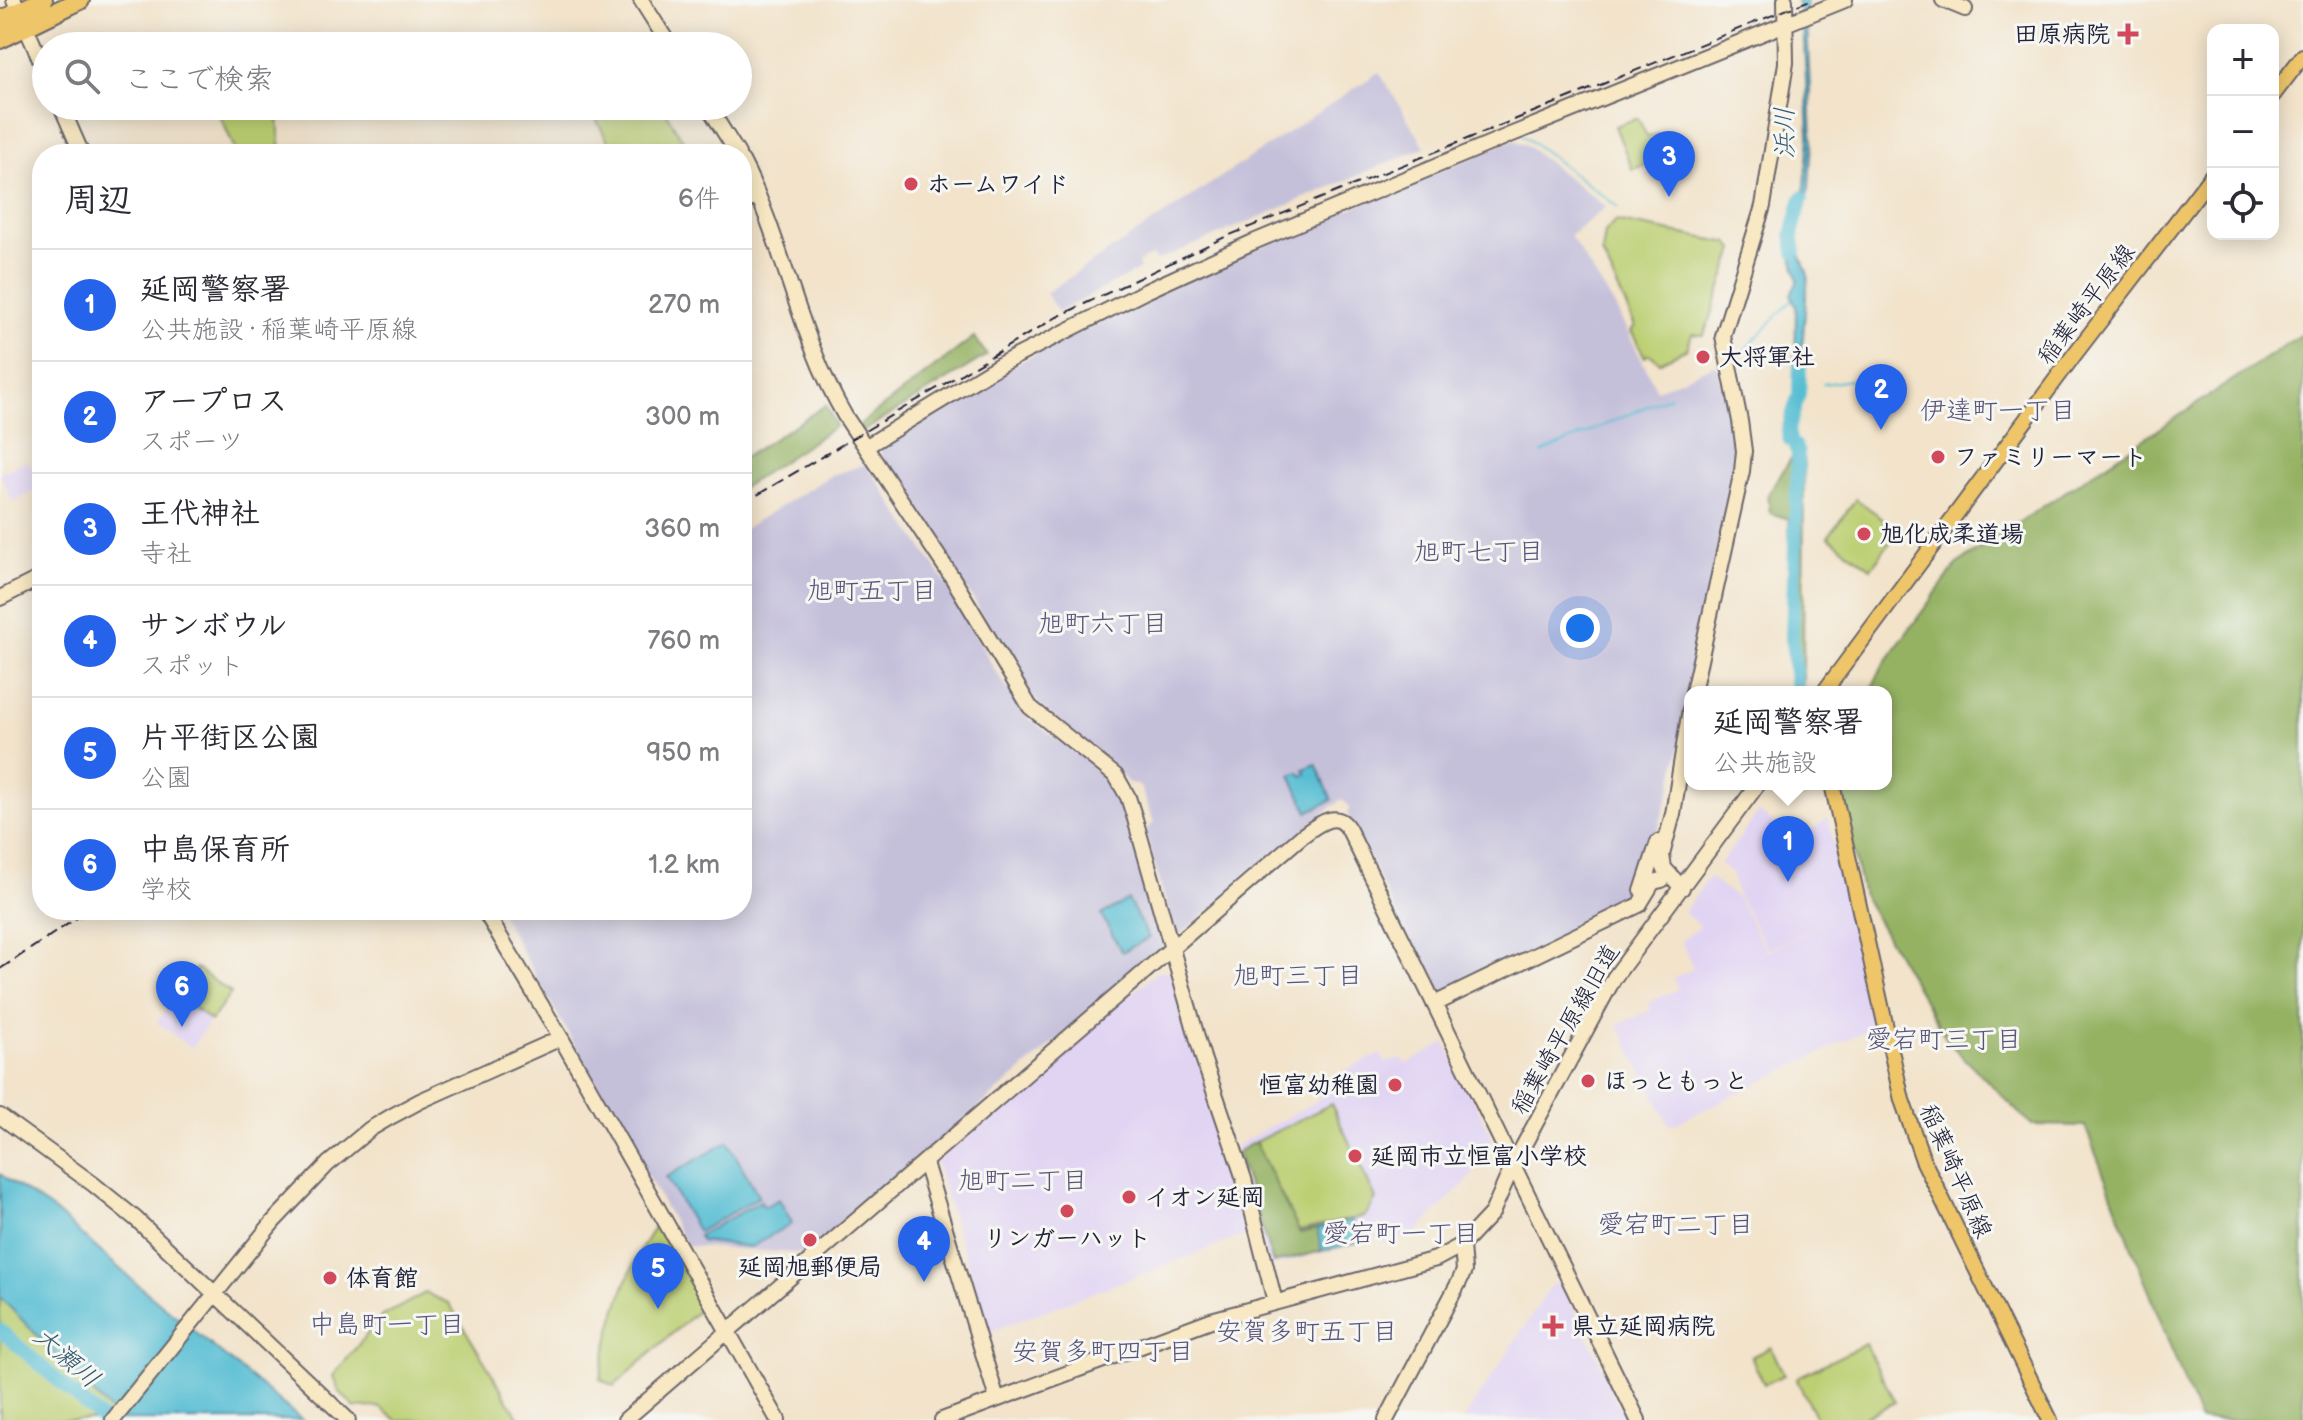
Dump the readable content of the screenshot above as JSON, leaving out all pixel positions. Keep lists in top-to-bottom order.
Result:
{
  "streets": {
    "main road": ["稲葉崎平原線"],
    "street": ["稲葉崎平原線旧道"]
  },
  "districts": [
    "伊達町一丁目",
    "旭町七丁目",
    "旭町五丁目",
    "旭町六丁目",
    "旭町三丁目",
    "愛宕町三丁目",
    "旭町二丁目",
    "愛宕町二丁目",
    "愛宕町一丁目",
    "中島町一丁目",
    "安賀多町五丁目",
    "安賀多町四丁目"
  ],
  "water": ["浜川", "大瀬川"],
  "places": {
    "health": ["田原病院", "県立延岡病院"],
    "other": [
      "ホームワイド",
      "大将軍社",
      "ファミリーマート",
      "旭化成柔道場",
      "ほっともっと",
      "恒富幼稚園",
      "延岡市立恒富小学校",
      "イオン延岡",
      "リンガーハット",
      "延岡旭郵便局",
      "体育館"
    ]
  },
  "page": {
    "map_buttons": ["+", "−"],
    "search": "ここで検索",
    "pins": [
      "3",
      "2",
      "1",
      "6",
      "4",
      "5"
    ],
    "heading": ["周辺", "6件"],
    "list": [
      {
        "mark": "1",
        "name": "延岡警察署",
        "note": "公共施設 · 稲葉崎平原線",
        "value": "270 m"
      },
      {
        "mark": "2",
        "name": "アープロス",
        "note": "スポーツ",
        "value": "300 m"
      },
      {
        "mark": "3",
        "name": "王代神社",
        "note": "寺社",
        "value": "360 m"
      },
      {
        "mark": "4",
        "name": "サンボウル",
        "note": "スポット",
        "value": "760 m"
      },
      {
        "mark": "5",
        "name": "片平街区公園",
        "note": "公園",
        "value": "950 m"
      },
      {
        "mark": "6",
        "name": "中島保育所",
        "note": "学校",
        "value": "1.2 km"
      }
    ],
    "popup": ["延岡警察署", "公共施設"]
  }
}
